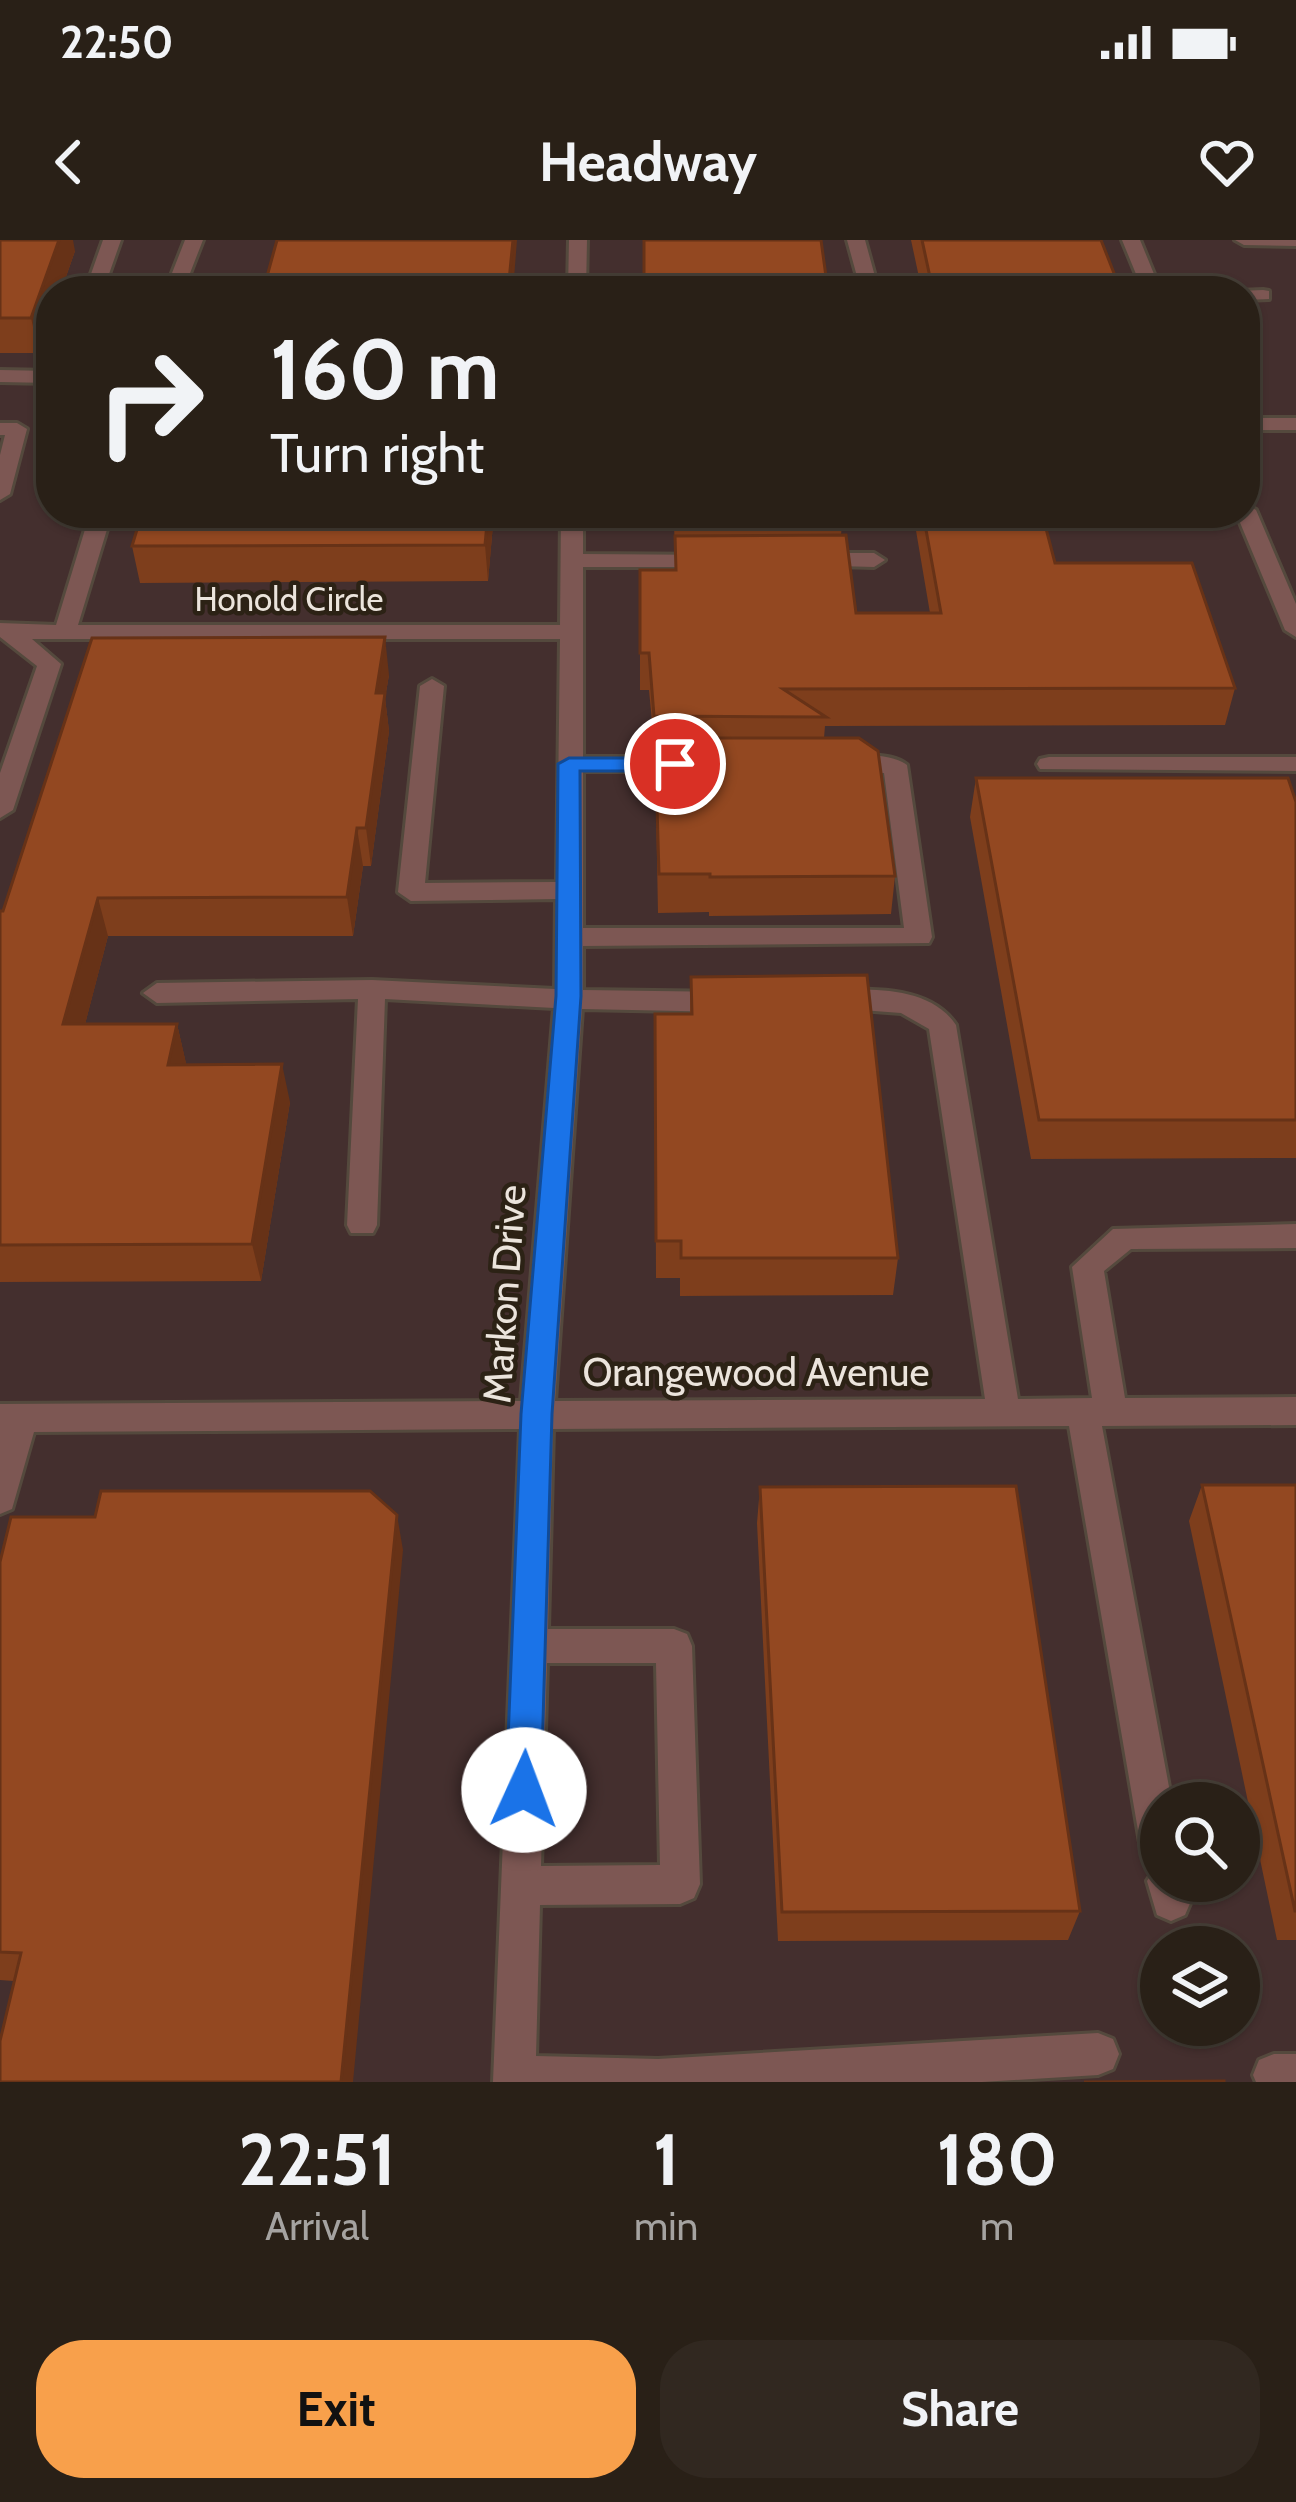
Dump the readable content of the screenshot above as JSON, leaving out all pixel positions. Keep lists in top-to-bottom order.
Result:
{
  "streets": {
    "street": ["Honold Circle", "Markon Drive", "Orangewood Avenue"]
  },
  "crossings": [
    ["Honold Circle", "Markon Drive"],
    ["Markon Drive", "Orangewood Avenue"]
  ],
  "page": {
    "status": "22:50",
    "header": "Headway",
    "turn": ["160 m", "Turn right"],
    "eta": [
      "22:51",
      "Arrival",
      "1",
      "min",
      "180",
      "m"
    ],
    "buttons": ["Exit", "Share"]
  }
}
